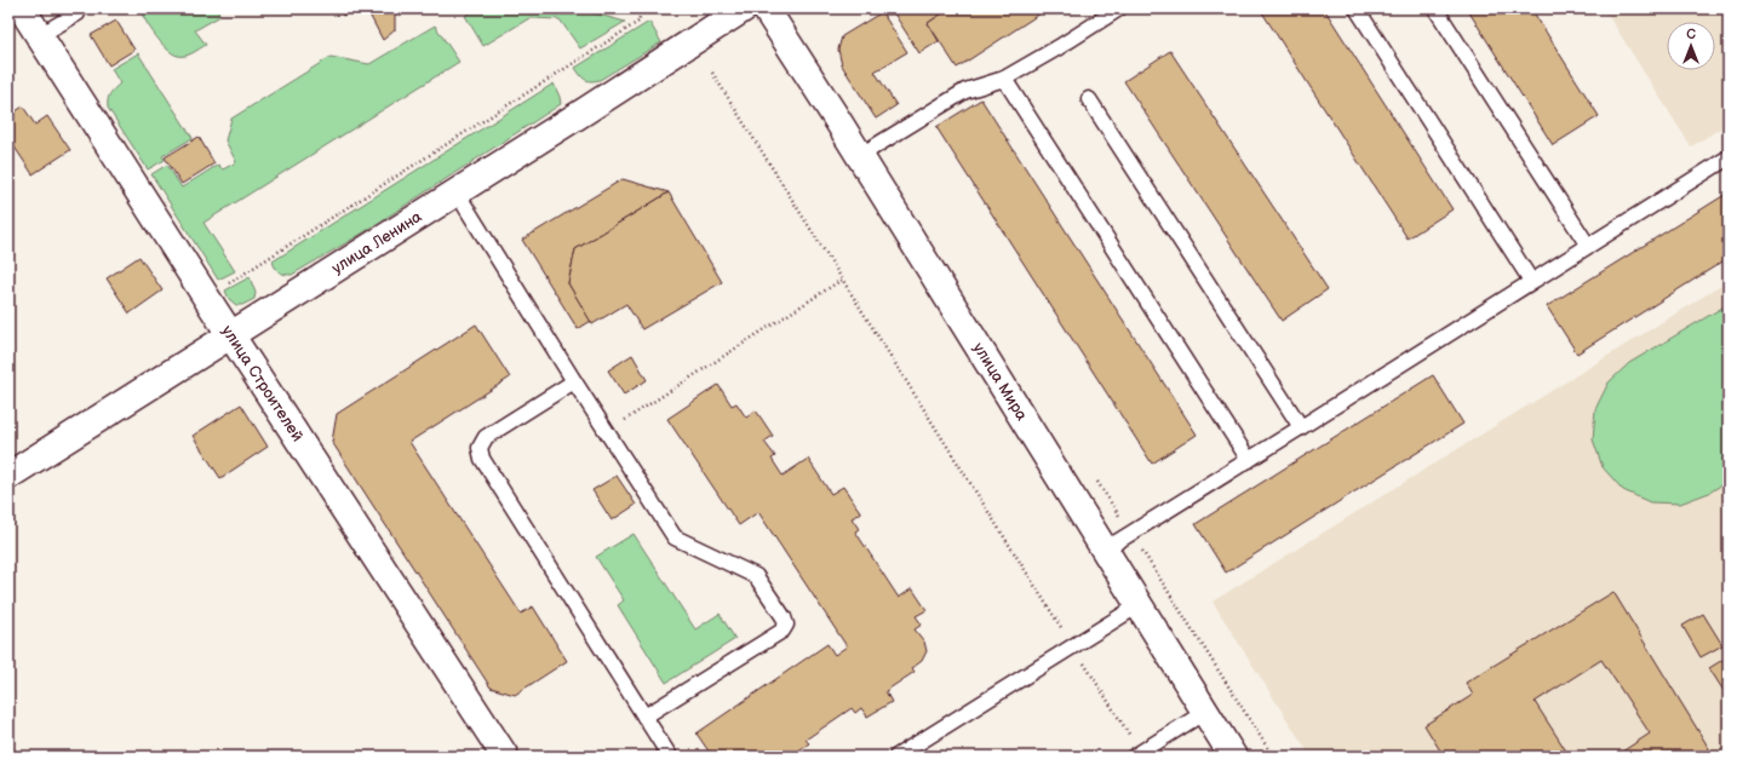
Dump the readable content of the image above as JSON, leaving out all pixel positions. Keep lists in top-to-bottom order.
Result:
{
  "streets": {
    "street": ["улица Ленина", "улица Мира", "улица Строителей"]
  },
  "crossings": [
    ["улица Ленина", "улица Строителей"]
  ],
  "north": "top"
}
